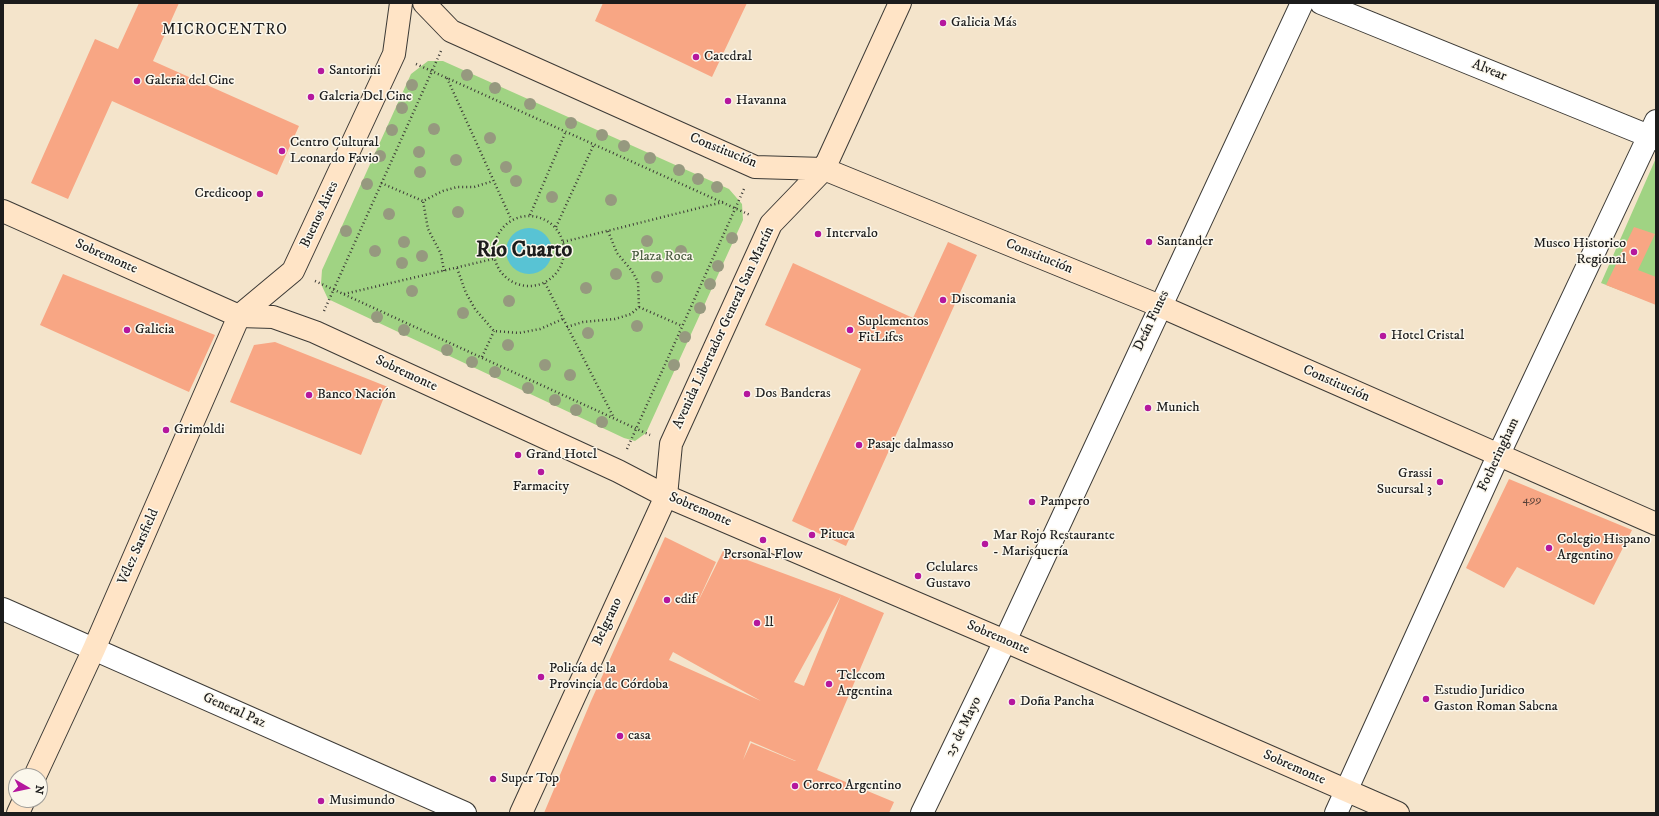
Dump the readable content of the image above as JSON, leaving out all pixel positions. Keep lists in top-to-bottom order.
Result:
{
  "streets": {
    "main road": [
      "Constitución",
      "Buenos Aires",
      "Sobremonte",
      "Avenida Libertador General San Martín",
      "Vélez Sarsfield",
      "Belgrano"
    ],
    "street": [
      "Alvear",
      "Deán Funes",
      "Fotheringham",
      "General Paz",
      "25 de Mayo"
    ]
  },
  "crossings": [
    ["Alvear", "Fotheringham"],
    ["Constitución", "Deán Funes"],
    ["Constitución", "Avenida Libertador General San Martín"],
    ["Constitución", "Fotheringham"],
    ["Buenos Aires", "Sobremonte"],
    ["Buenos Aires", "Vélez Sarsfield"],
    ["Sobremonte", "Deán Funes"],
    ["Sobremonte", "Avenida Libertador General San Martín"],
    ["Sobremonte", "Fotheringham"],
    ["Sobremonte", "Vélez Sarsfield"],
    ["Sobremonte", "Belgrano"],
    ["Sobremonte", "25 de Mayo"],
    ["Deán Funes", "25 de Mayo"],
    ["Avenida Libertador General San Martín", "Belgrano"],
    ["Vélez Sarsfield", "General Paz"]
  ],
  "districts": ["MICROCENTRO", "Río Cuarto"],
  "parks": ["Plaza Roca"],
  "places": [
    "Galicia Más",
    "Catedral",
    "Santorini",
    "Galeria del Cine",
    "Galeria Del Cine",
    "Havanna",
    "Centro Cultural Leonardo Favio",
    "Credicoop",
    "Intervalo",
    "Santander",
    "Museo Historico Regional",
    "Discomania",
    "Galicia",
    "Suplementos FitLifes",
    "Hotel Cristal",
    "Dos Banderas",
    "Banco Nación",
    "Munich",
    "Grimoldi",
    "Pasaje dalmasso",
    "Grand Hotel",
    "Farmacity",
    "Grassi Sucursal 3",
    "Pampero",
    "Pituca",
    "Personal Flow",
    "Mar Rojo Restaurante - Marisquería",
    "Colegio Hispano Argentino",
    "Celulares Gustavo",
    "edif",
    "ll",
    "Policía de la Provincia de Córdoba",
    "Telecom Argentina",
    "Estudio Juridico Gaston Roman Sabena",
    "Doña Pancha",
    "casa",
    "Super Top",
    "Correo Argentino",
    "Musimundo"
  ],
  "house_numbers": ["499"],
  "north": "right"
}
